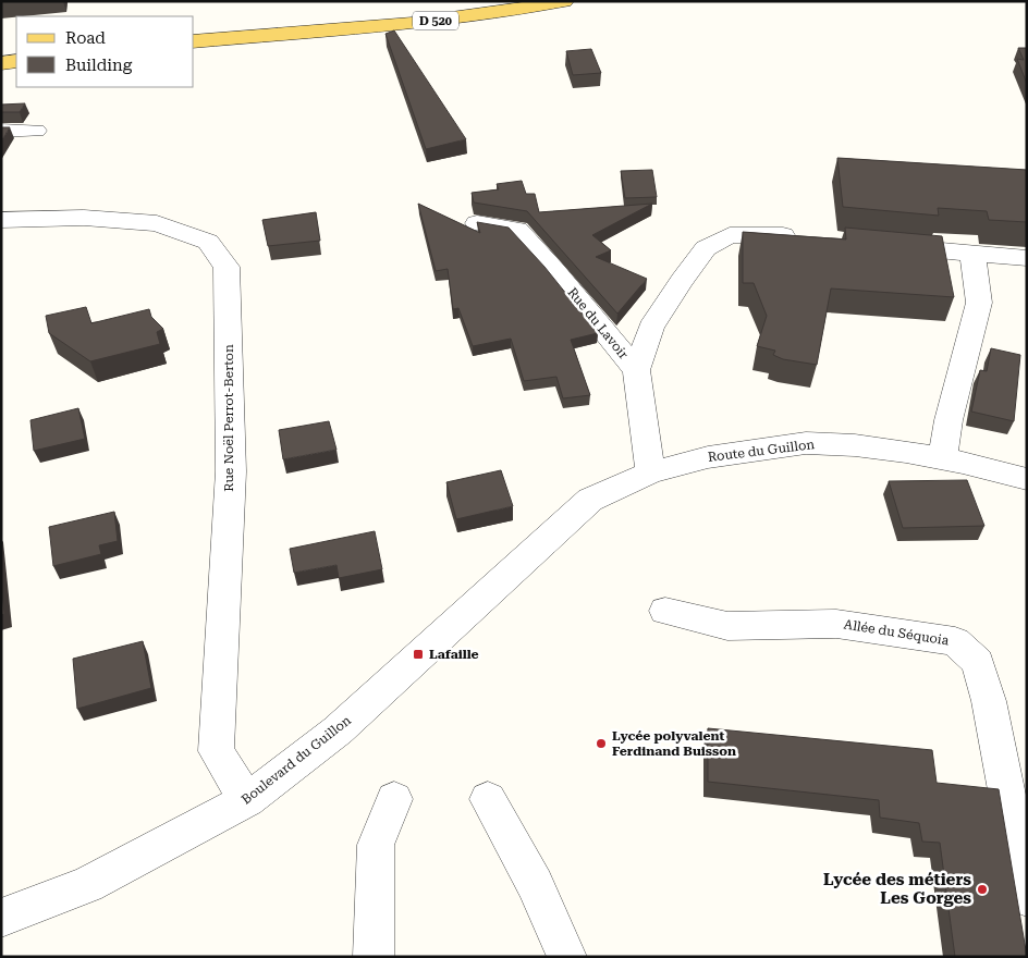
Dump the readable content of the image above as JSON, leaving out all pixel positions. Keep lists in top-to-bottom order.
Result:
{
  "streets": {
    "main road": ["D 520"],
    "street": [
      "Rue du Lavoir",
      "Rue Noël Perrot-Berton",
      "Route du Guillon",
      "Allée du Séquoia",
      "Boulevard du Guillon"
    ]
  },
  "crossings": [
    ["Rue du Lavoir", "Route du Guillon"],
    ["Rue Noël Perrot-Berton", "Boulevard du Guillon"],
    ["Route du Guillon", "Boulevard du Guillon"]
  ],
  "places": {
    "transit": ["Lafaille"],
    "other": ["Lycée polyvalent Ferdinand Buisson", "Lycée des métiers Les Gorges"]
  },
  "legend": ["Road", "Building"]
}
